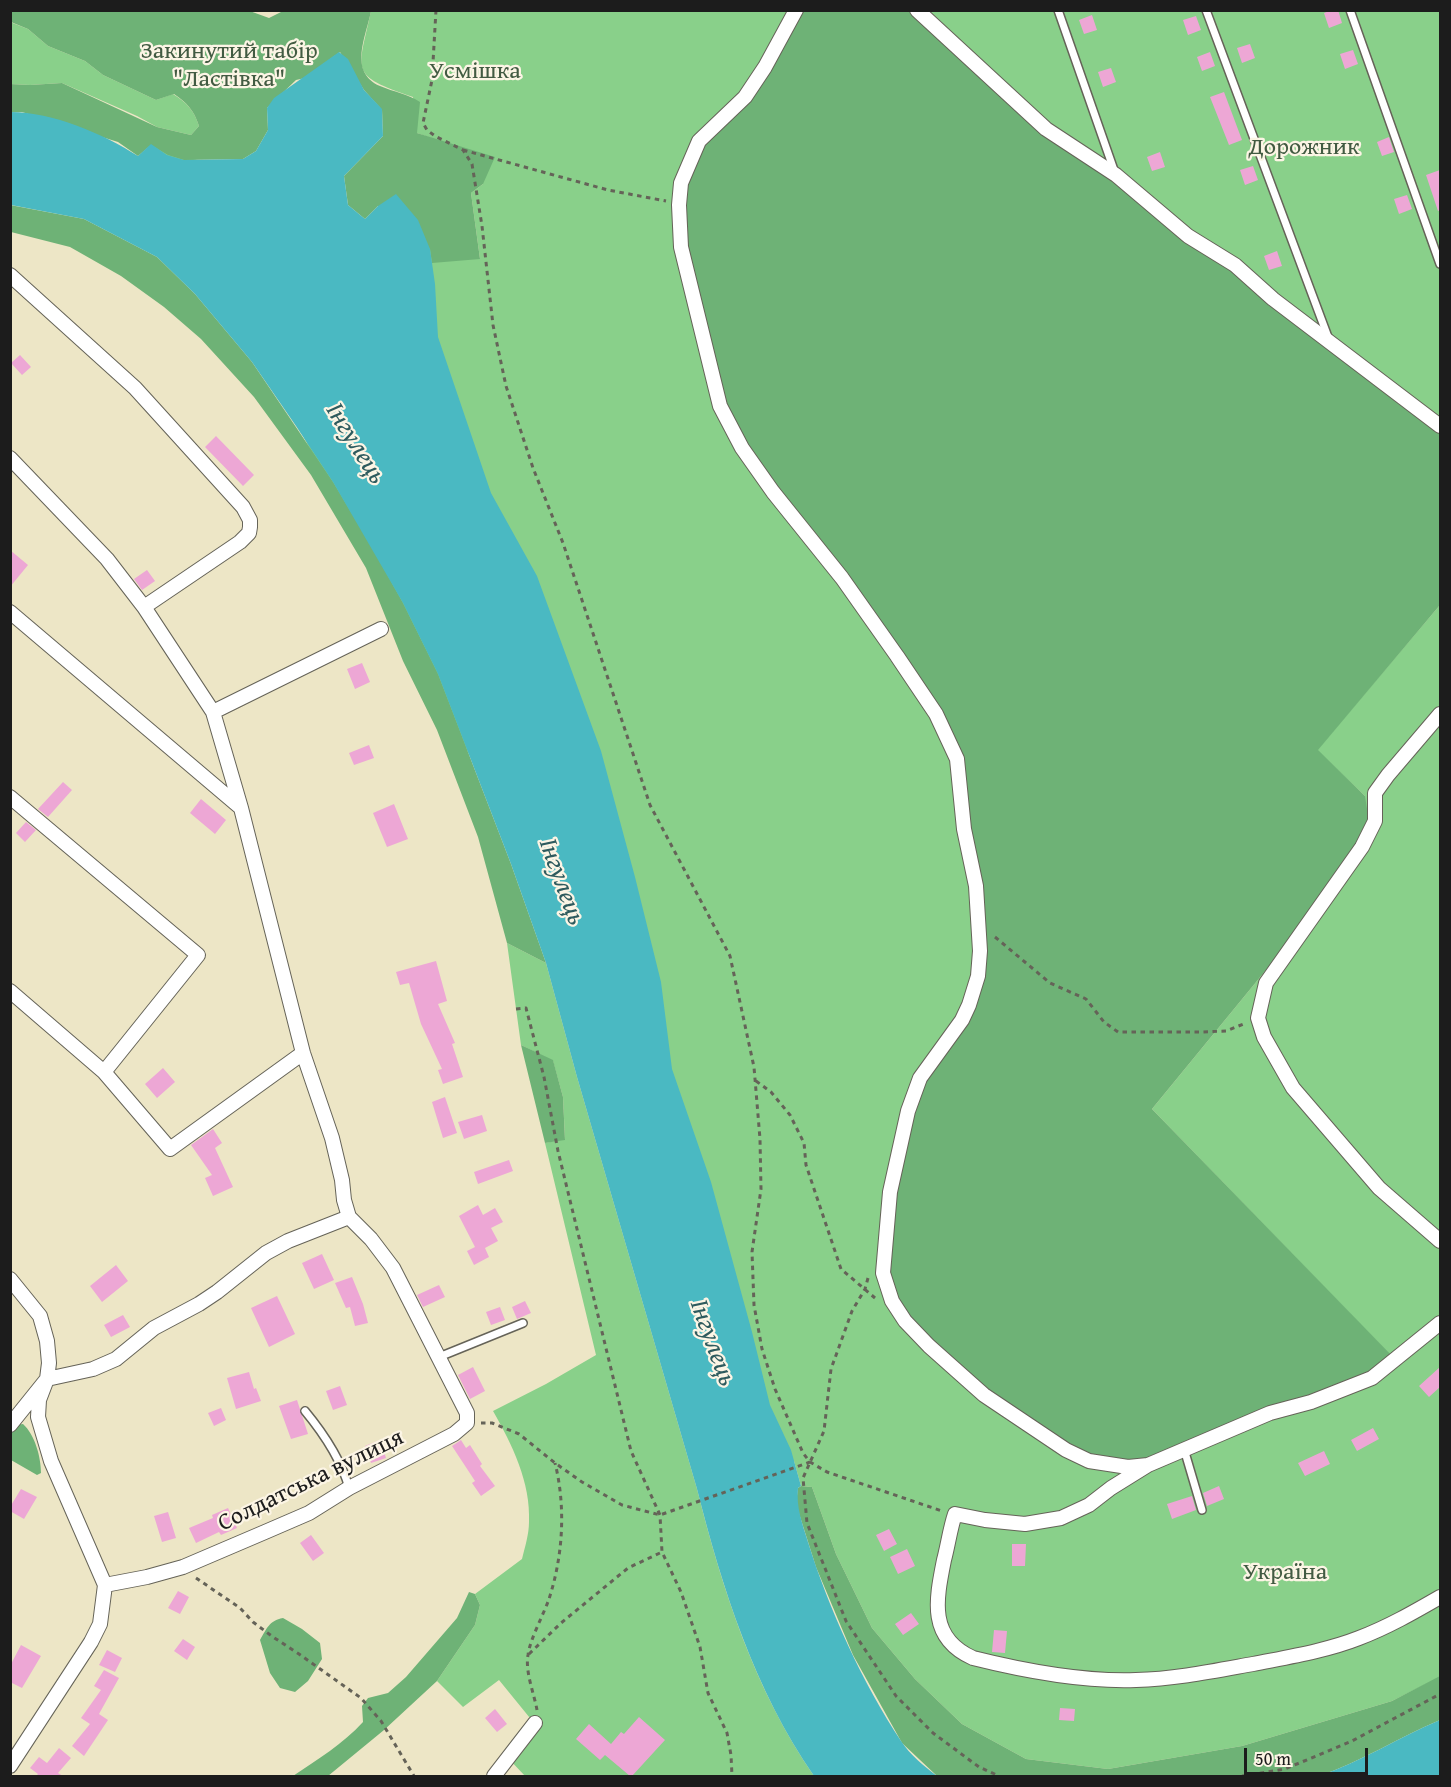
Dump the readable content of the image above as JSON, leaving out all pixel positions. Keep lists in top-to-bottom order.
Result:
{
  "streets": {
    "street": ["Солдатська вулиця"]
  },
  "water": ["Інгулець"],
  "parks": [
    "Закинутий табір \"Ластівка\"",
    "Усмішка",
    "Дорожник",
    "Україна"
  ],
  "scale_bar": "50 m"
}
